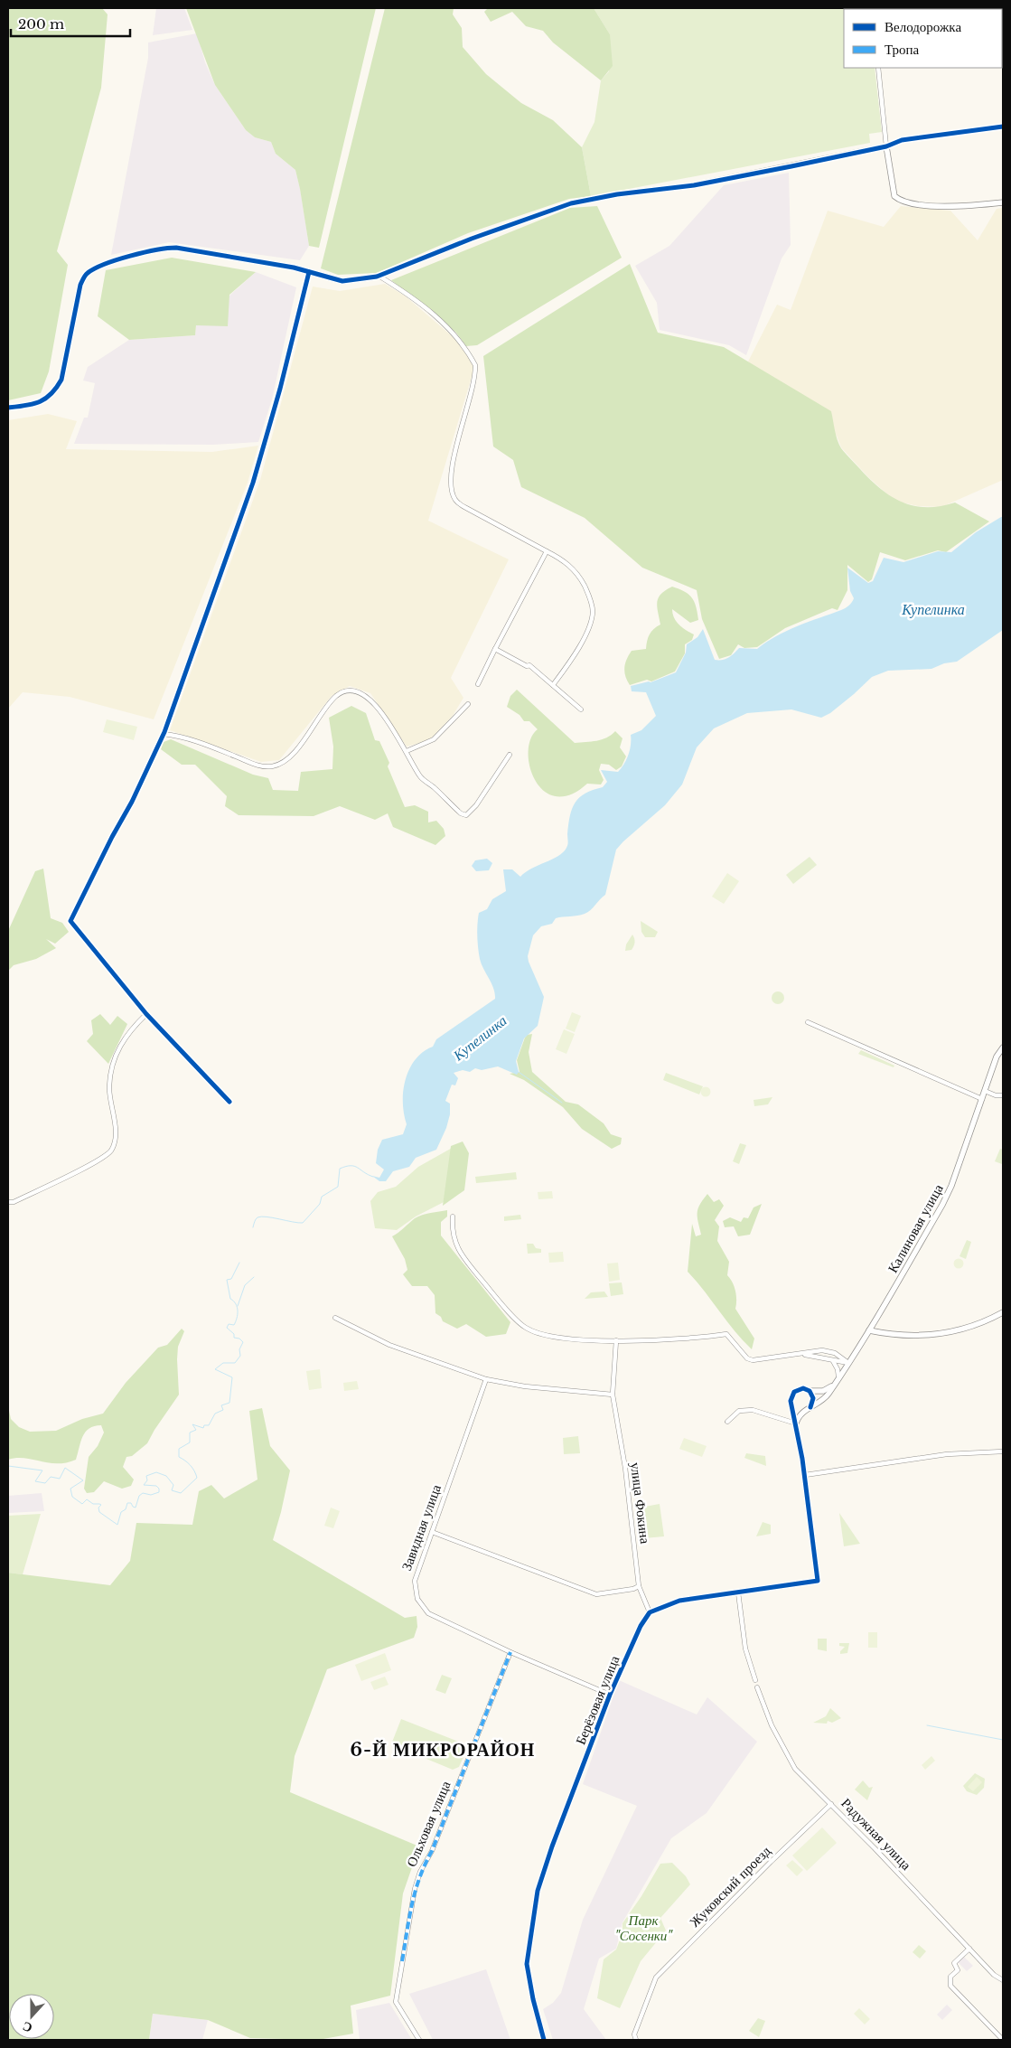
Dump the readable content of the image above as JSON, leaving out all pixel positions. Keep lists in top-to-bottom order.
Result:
{
  "streets": {
    "street": [
      "Калиновая улица",
      "улица Фокина",
      "Завидная улица",
      "Берёзовая улица",
      "Ольховая улица",
      "Радужная улица",
      "Жуковский проезд"
    ]
  },
  "crossings": [
    ["улица Фокина", "Берёзовая улица"],
    ["Завидная улица", "Берёзовая улица"],
    ["Завидная улица", "Ольховая улица"],
    ["Радужная улица", "Жуковский проезд"]
  ],
  "districts": ["6-Й МИКРОРАЙОН"],
  "water": ["Купелинка"],
  "parks": ["Парк \"Сосенки\""],
  "legend": ["Велодорожка", "Тропа"],
  "scale_bar": "200 m",
  "north": "bottom"
}
